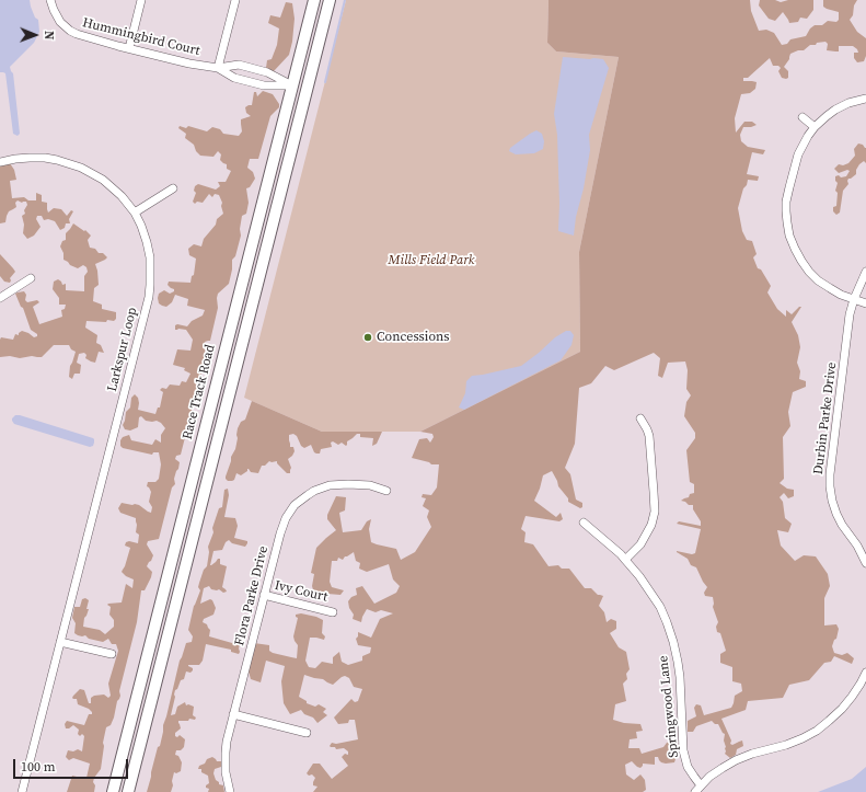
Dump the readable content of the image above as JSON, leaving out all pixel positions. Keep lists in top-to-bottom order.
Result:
{
  "streets": {
    "main road": ["Race Track Road"],
    "street": [
      "Hummingbird Court",
      "Larkspur Loop",
      "Durbin Parke Drive",
      "Ivy Court",
      "Flora Parke Drive",
      "Springwood Lane"
    ]
  },
  "crossings": [
    ["Hummingbird Court", "Race Track Road"],
    ["Ivy Court", "Flora Parke Drive"]
  ],
  "parks": ["Mills Field Park"],
  "places": ["Concessions"],
  "scale_bar": "100 m",
  "north": "right"
}
